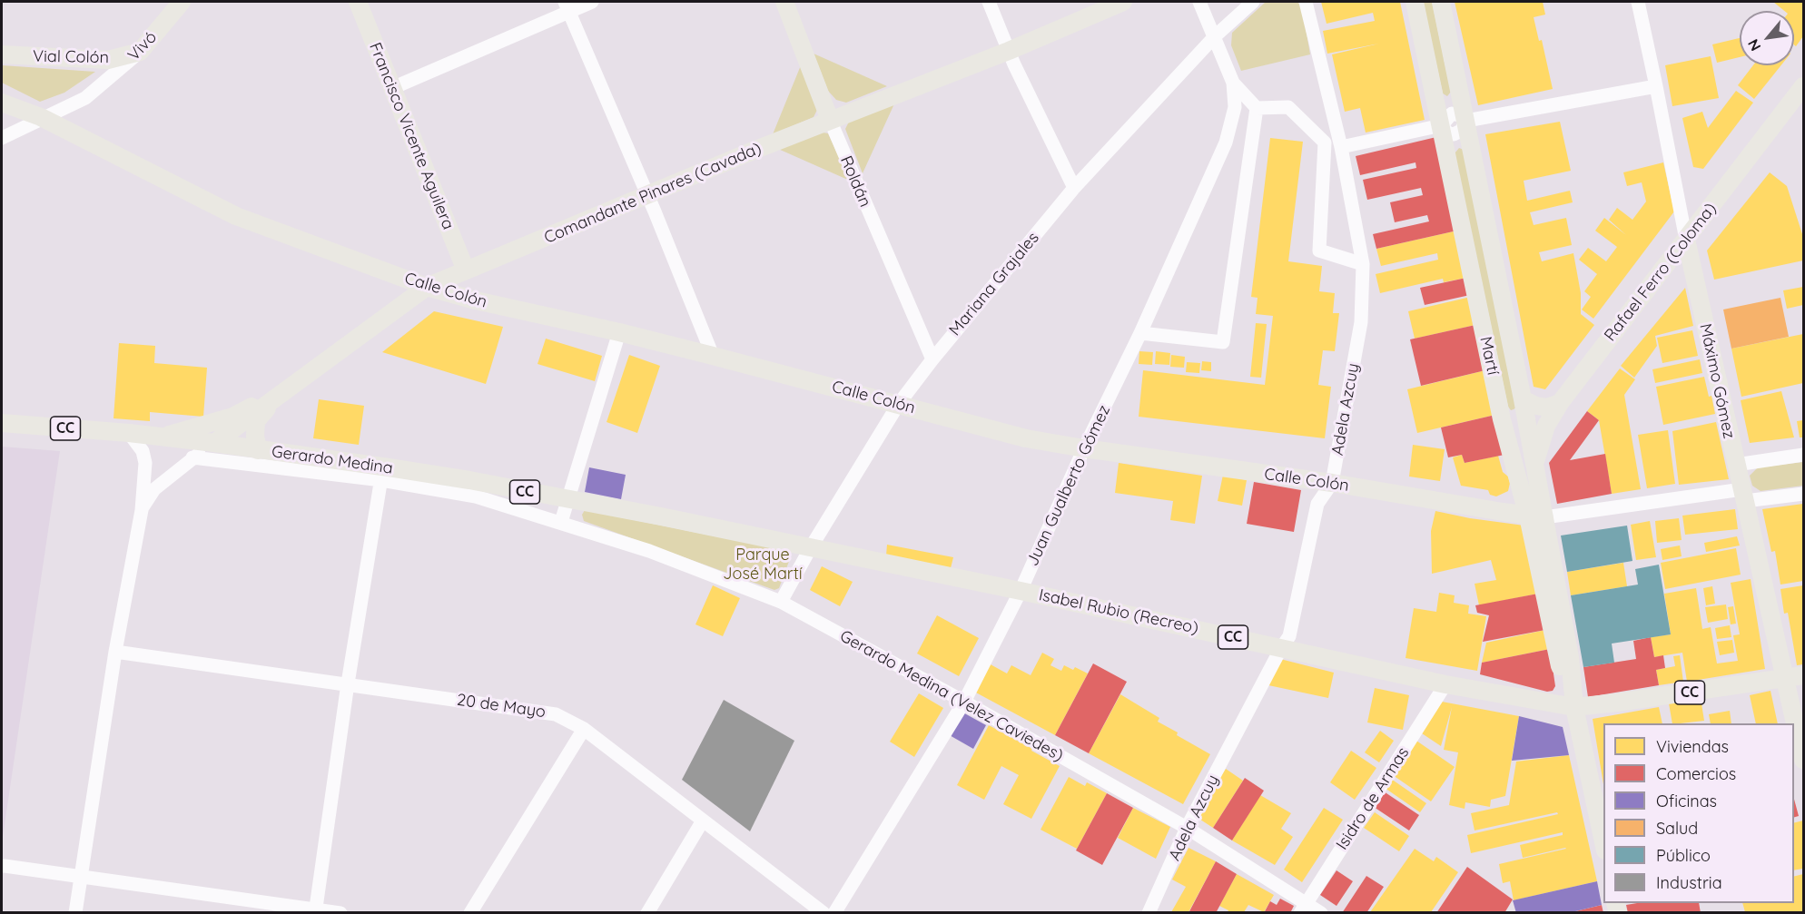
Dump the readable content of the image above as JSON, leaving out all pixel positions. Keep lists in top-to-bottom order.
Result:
{
  "streets": {
    "main road": [
      "Vivó",
      "Vial Colón",
      "Francisco Vicente Aguilera",
      "Roldán",
      "Comandante Pinares (Cavada)",
      "Rafael Ferro (Coloma)",
      "Calle Colón",
      "Martí",
      "Máximo Gómez",
      "CC",
      "Gerardo Medina",
      "Isabel Rubio (Recreo)"
    ],
    "street": [
      "Mariana Grajales",
      "Adela Azcuy",
      "Juan Gualberto Gómez",
      "Gerardo Medina (Velez Caviedes)",
      "20 de Mayo",
      "Isidro de Armas"
    ]
  },
  "crossings": [
    ["Vivó", "Vial Colón"],
    ["Vivó", "Calle Colón"],
    ["Francisco Vicente Aguilera", "Comandante Pinares (Cavada)"],
    ["Roldán", "Comandante Pinares (Cavada)"],
    ["Roldán", "Mariana Grajales"],
    ["Comandante Pinares (Cavada)", "Calle Colón"],
    ["Comandante Pinares (Cavada)", "Gerardo Medina"],
    ["Rafael Ferro (Coloma)", "Martí"],
    ["Rafael Ferro (Coloma)", "Máximo Gómez"],
    ["Mariana Grajales", "Calle Colón"],
    ["Mariana Grajales", "Juan Gualberto Gómez"],
    ["Mariana Grajales", "Isabel Rubio (Recreo)"],
    ["Mariana Grajales", "Gerardo Medina (Velez Caviedes)"],
    ["Calle Colón", "Martí"],
    ["Calle Colón", "Máximo Gómez"],
    ["Calle Colón", "Adela Azcuy"],
    ["Calle Colón", "Juan Gualberto Gómez"],
    ["Martí", "Isabel Rubio (Recreo)"],
    ["Máximo Gómez", "Isabel Rubio (Recreo)"],
    ["Adela Azcuy", "Isabel Rubio (Recreo)"],
    ["Adela Azcuy", "Gerardo Medina (Velez Caviedes)"],
    ["Gerardo Medina", "Isabel Rubio (Recreo)"],
    ["Gerardo Medina", "Gerardo Medina (Velez Caviedes)"],
    ["Juan Gualberto Gómez", "Isabel Rubio (Recreo)"],
    ["Juan Gualberto Gómez", "Gerardo Medina (Velez Caviedes)"],
    ["Isabel Rubio (Recreo)", "Isidro de Armas"],
    ["Gerardo Medina (Velez Caviedes)", "Isidro de Armas"]
  ],
  "parks": ["Parque José Martí"],
  "legend": [
    "Viviendas",
    "Comercios",
    "Oficinas",
    "Salud",
    "Público",
    "Industria"
  ],
  "north": "bottom left"
}
